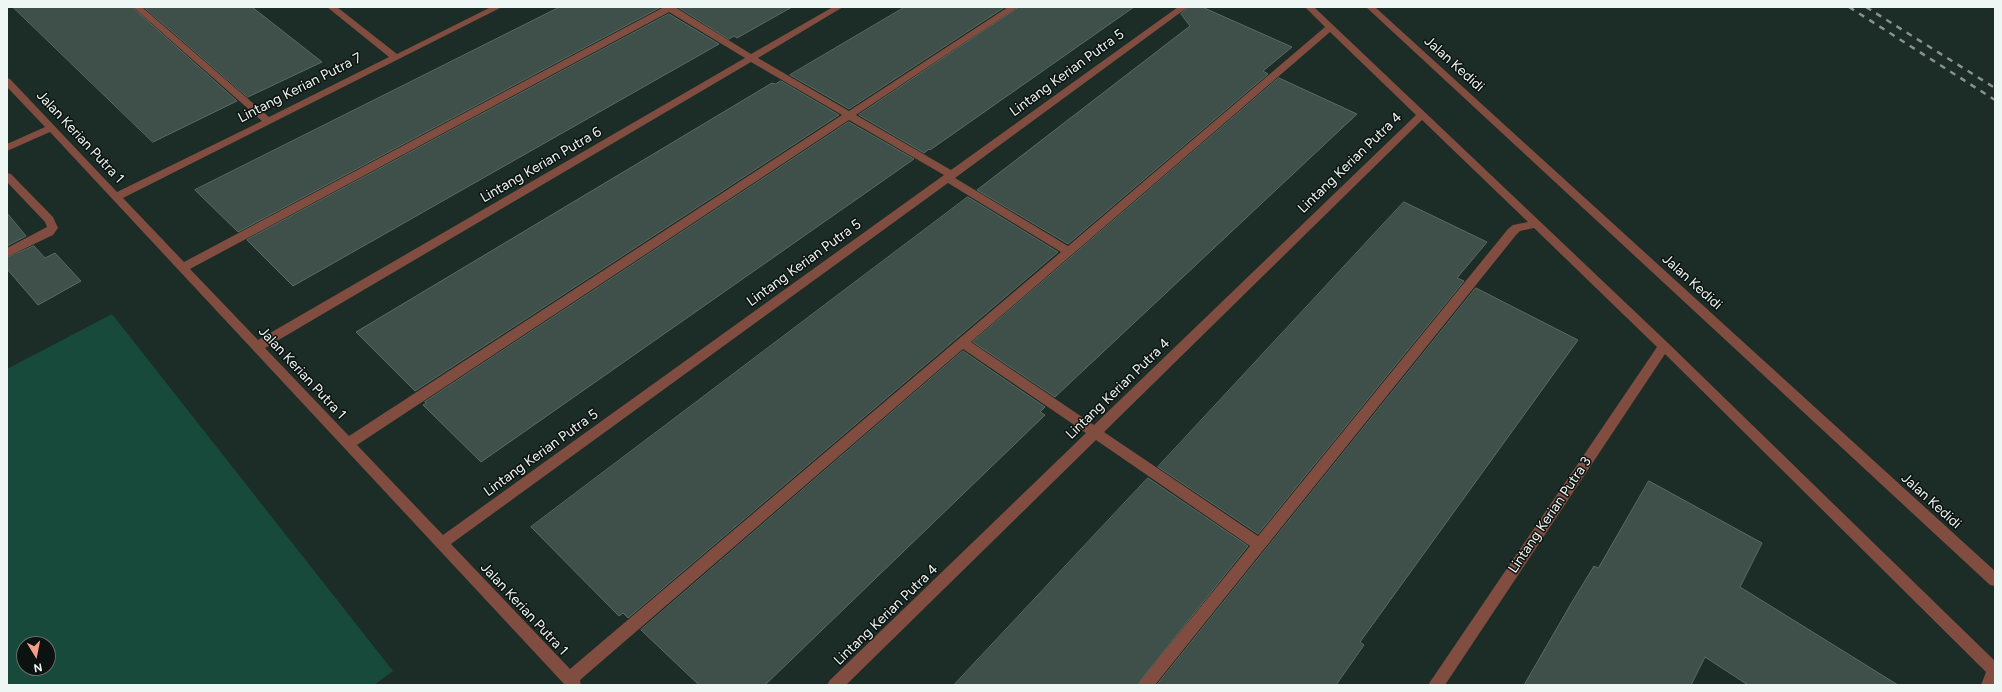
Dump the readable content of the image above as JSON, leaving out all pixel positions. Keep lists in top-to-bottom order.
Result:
{
  "streets": {
    "street": [
      "Jalan Kedidi",
      "Lintang Kerian Putra 5",
      "Lintang Kerian Putra 7",
      "Jalan Kerian Putra 1",
      "Lintang Kerian Putra 4",
      "Lintang Kerian Putra 6",
      "Lintang Kerian Putra 3"
    ]
  },
  "crossings": [
    ["Lintang Kerian Putra 5", "Jalan Kerian Putra 1"],
    ["Lintang Kerian Putra 7", "Jalan Kerian Putra 1"],
    ["Jalan Kerian Putra 1", "Lintang Kerian Putra 6"]
  ],
  "north": "bottom"
}
